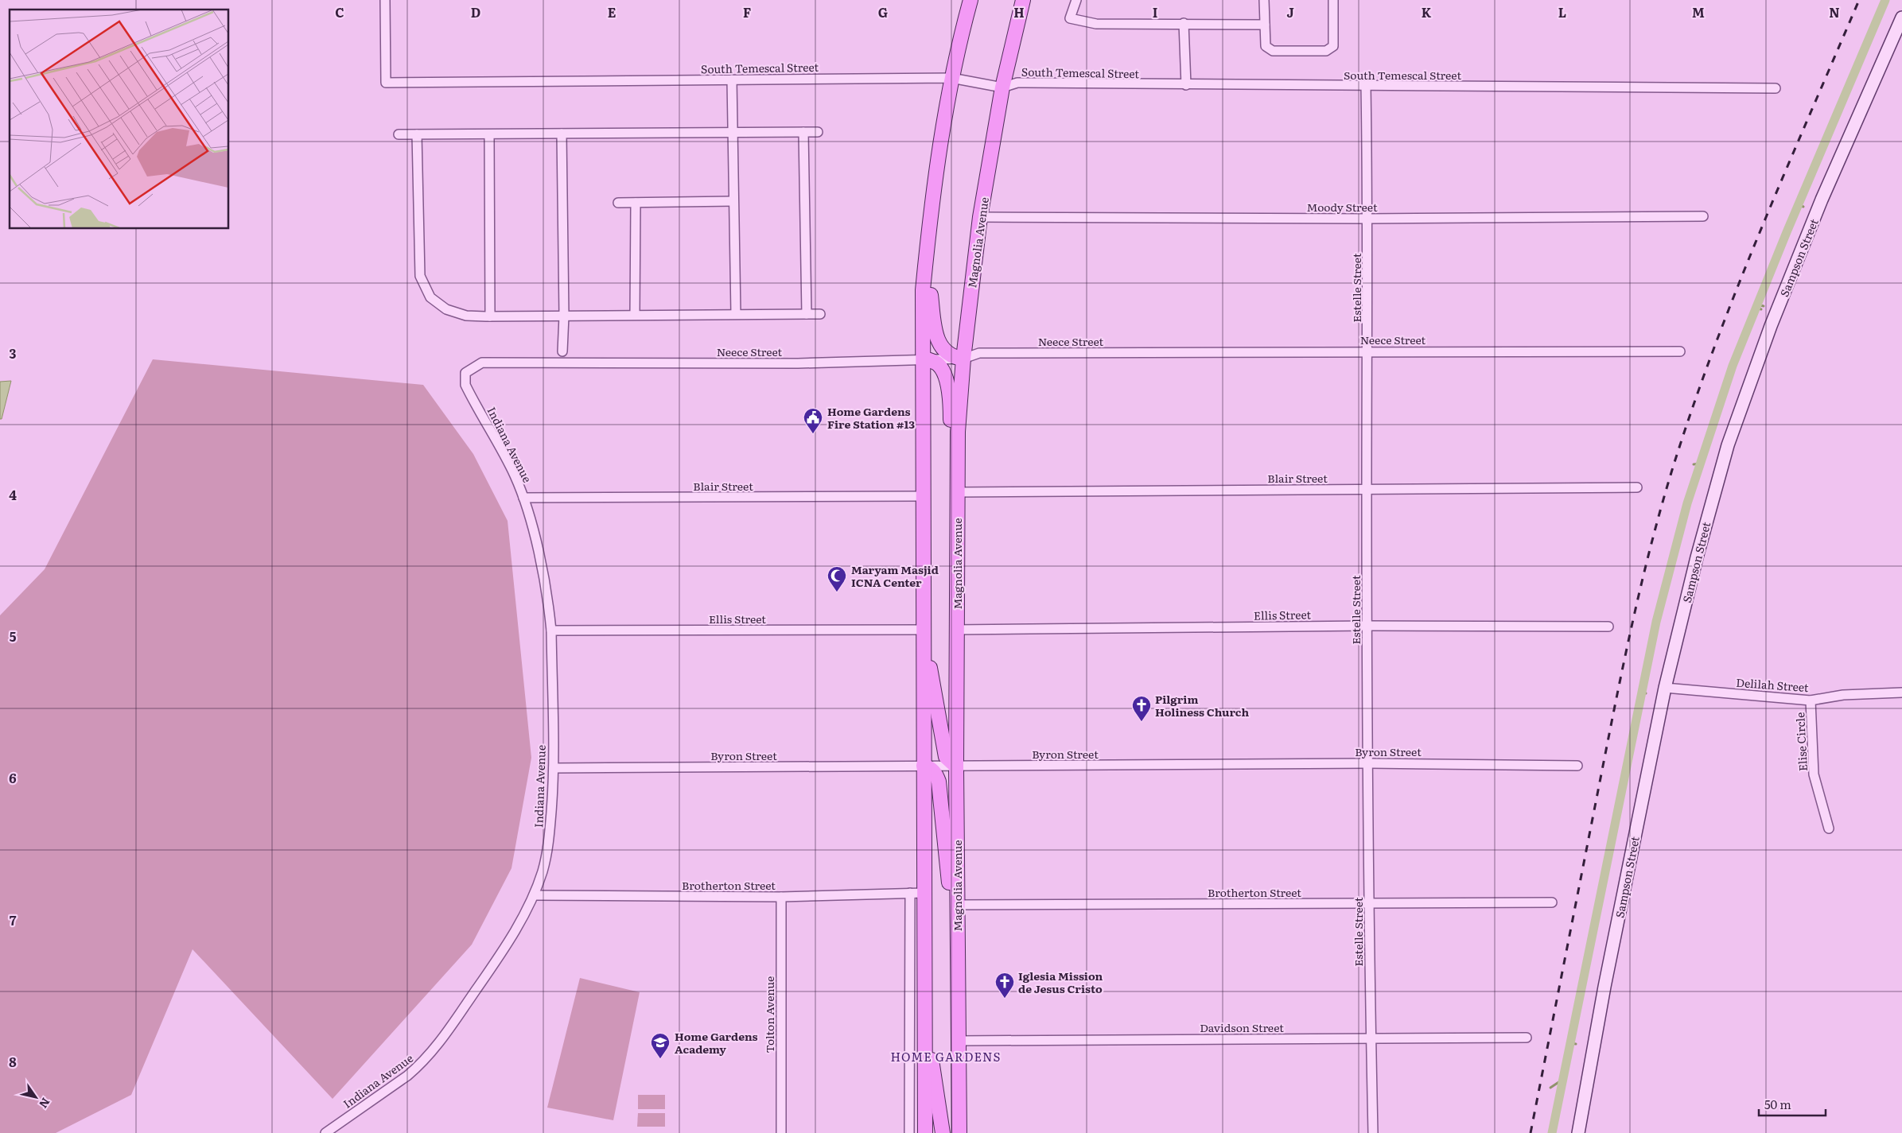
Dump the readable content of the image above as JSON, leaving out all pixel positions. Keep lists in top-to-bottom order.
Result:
{
  "streets": {
    "main road": ["Magnolia Avenue"],
    "street": [
      "South Temescal Street",
      "Moody Street",
      "Sampson Street",
      "Estelle Street",
      "Neece Street",
      "Indiana Avenue",
      "Blair Street",
      "Ellis Street",
      "Delilah Street",
      "Elise Circle",
      "Byron Street",
      "Brotherton Street",
      "Tolton Avenue",
      "Davidson Street"
    ]
  },
  "crossings": [
    ["South Temescal Street", "Magnolia Avenue"],
    ["South Temescal Street", "Estelle Street"],
    ["Moody Street", "Magnolia Avenue"],
    ["Moody Street", "Estelle Street"],
    ["Magnolia Avenue", "Neece Street"],
    ["Magnolia Avenue", "Blair Street"],
    ["Magnolia Avenue", "Ellis Street"],
    ["Magnolia Avenue", "Byron Street"],
    ["Magnolia Avenue", "Brotherton Street"],
    ["Magnolia Avenue", "Davidson Street"],
    ["Sampson Street", "Delilah Street"],
    ["Estelle Street", "Neece Street"],
    ["Estelle Street", "Blair Street"],
    ["Estelle Street", "Ellis Street"],
    ["Estelle Street", "Byron Street"],
    ["Estelle Street", "Brotherton Street"],
    ["Estelle Street", "Davidson Street"],
    ["Neece Street", "Indiana Avenue"],
    ["Indiana Avenue", "Blair Street"],
    ["Indiana Avenue", "Ellis Street"],
    ["Indiana Avenue", "Byron Street"],
    ["Indiana Avenue", "Brotherton Street"],
    ["Delilah Street", "Elise Circle"],
    ["Brotherton Street", "Tolton Avenue"]
  ],
  "districts": ["HOME GARDENS"],
  "places": {
    "public building": ["Home Gardens Fire Station #13"],
    "mosque": ["Maryam Masjid ICNA Center"],
    "church": ["Pilgrim Holiness Church", "Iglesia Mission de Jesus Cristo"],
    "school or university": ["Home Gardens Academy"]
  },
  "scale_bar": "50 m",
  "north": "bottom right",
  "grid": {
    "columns": [
      "C",
      "D",
      "E",
      "F",
      "G",
      "H",
      "I",
      "J",
      "K",
      "L",
      "M",
      "N"
    ],
    "rows": [
      "3",
      "4",
      "5",
      "6",
      "7",
      "8"
    ]
  }
}
